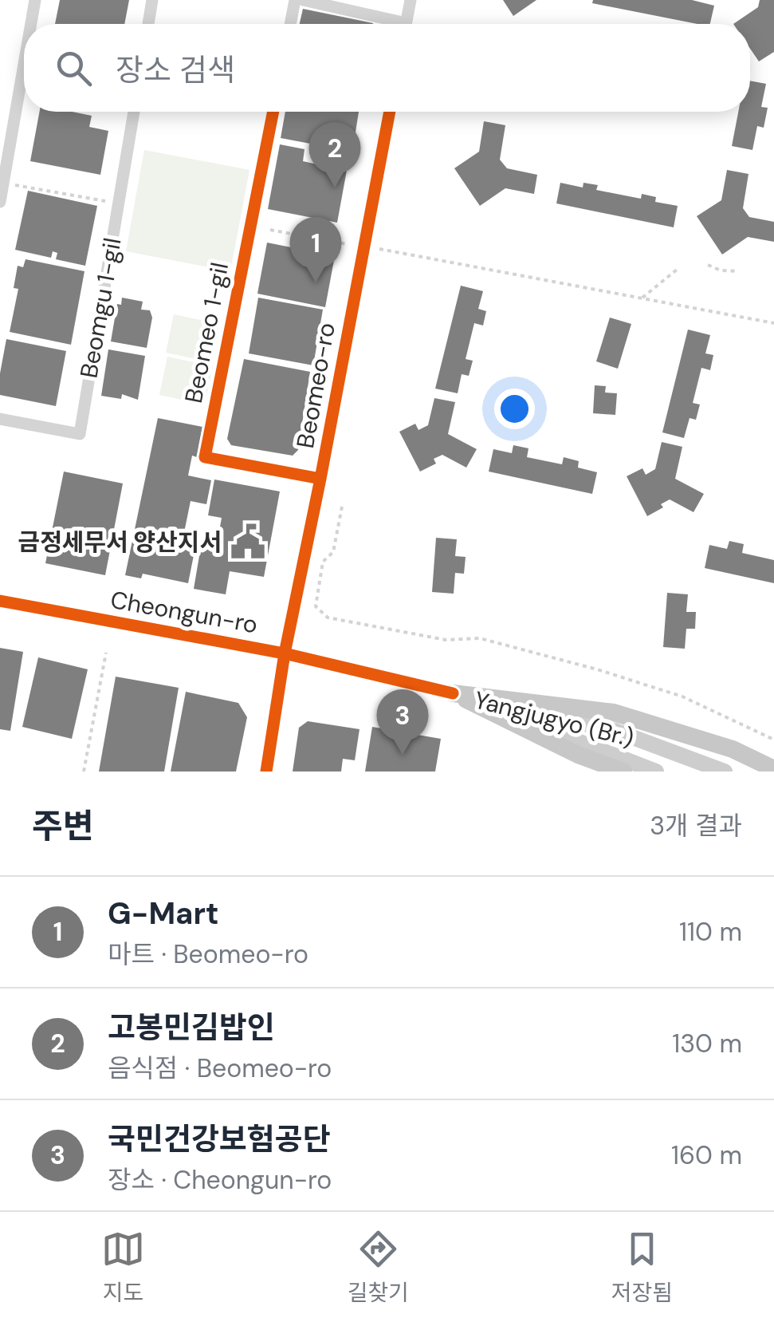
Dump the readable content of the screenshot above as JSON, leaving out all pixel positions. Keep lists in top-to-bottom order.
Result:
{
  "streets": {
    "main road": ["Yangjugyo (Br.)"],
    "street": [
      "Beomgu 1-gil",
      "Beomeo 1-gil",
      "Beomeo-ro",
      "Cheongun-ro"
    ]
  },
  "crossings": [
    ["Beomeo 1-gil", "Beomeo-ro"],
    ["Beomeo-ro", "Cheongun-ro"],
    ["Cheongun-ro", "Yangjugyo (Br.)"]
  ],
  "places": {
    "public building": ["금정세무서 양산지서"]
  },
  "page": {
    "search": "장소 검색",
    "pins": ["2", "1", "3"],
    "heading": ["주변", "3개 결과"],
    "list": [
      {
        "mark": "1",
        "name": "G-Mart",
        "note": "마트 · Beomeo-ro",
        "value": "110 m"
      },
      {
        "mark": "2",
        "name": "고봉민김밥인",
        "note": "음식점 · Beomeo-ro",
        "value": "130 m"
      },
      {
        "mark": "3",
        "name": "국민건강보험공단",
        "note": "장소 · Cheongun-ro",
        "value": "160 m"
      }
    ],
    "nav": ["지도", "길찾기", "저장됨"]
  }
}
